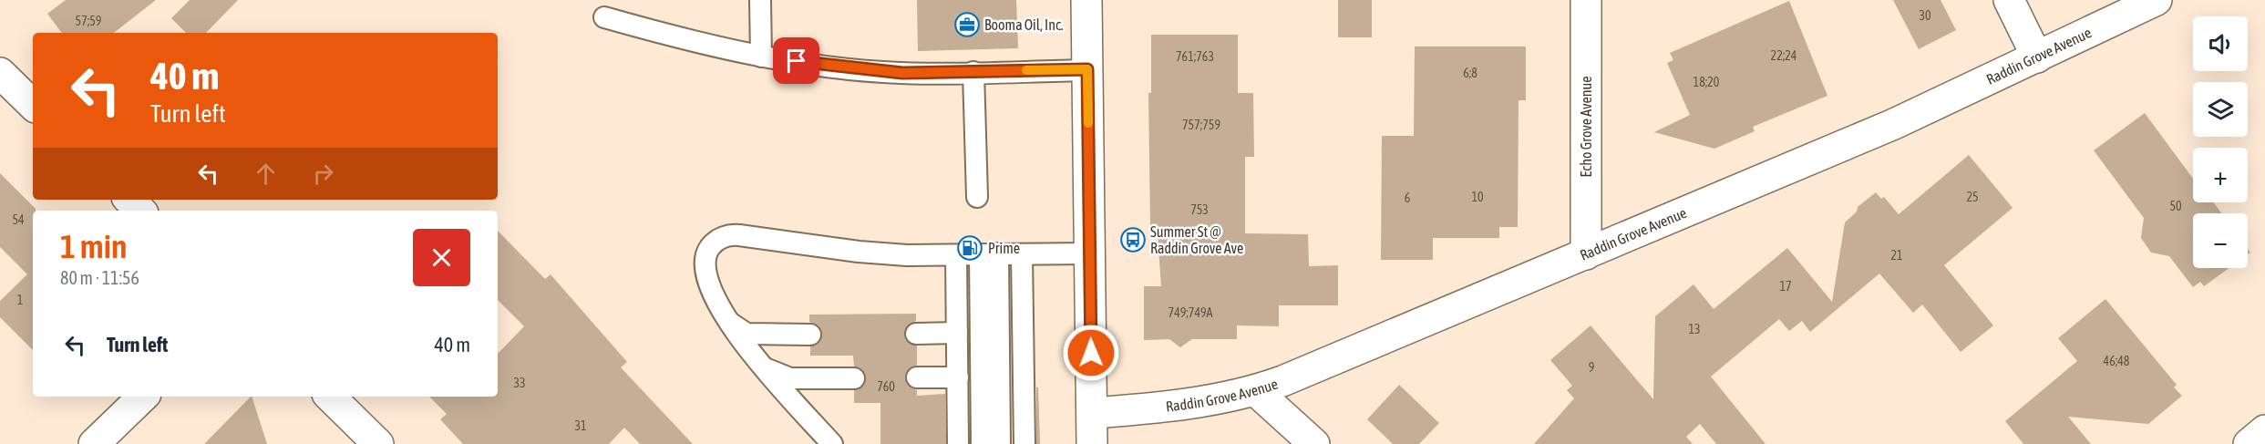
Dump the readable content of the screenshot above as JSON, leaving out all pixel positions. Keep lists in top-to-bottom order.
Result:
{
  "streets": {
    "street": ["Raddin Grove Avenue", "Echo Grove Avenue"]
  },
  "crossings": [
    ["Raddin Grove Avenue", "Echo Grove Avenue"]
  ],
  "places": {
    "office": ["Booma Oil, Inc."],
    "bus stop": ["Summer St @ Raddin Grove Ave"],
    "fuel station": ["Prime"]
  },
  "house_numbers": [
    "30",
    "57;59",
    "22;24",
    "761;763",
    "6;8",
    "18;20",
    "757;759",
    "10",
    "25",
    "6",
    "50",
    "753",
    "54",
    "21",
    "17",
    "1",
    "749;749A",
    "13",
    "46;48",
    "9",
    "33",
    "760",
    "31"
  ],
  "page": {
    "map_buttons": ["+", "−"],
    "turn": ["40 m", "Turn left"],
    "heading": ["1 min", "80 m · 11:56"],
    "list": [
      {
        "name": "Turn left",
        "value": "40 m"
      }
    ]
  }
}
